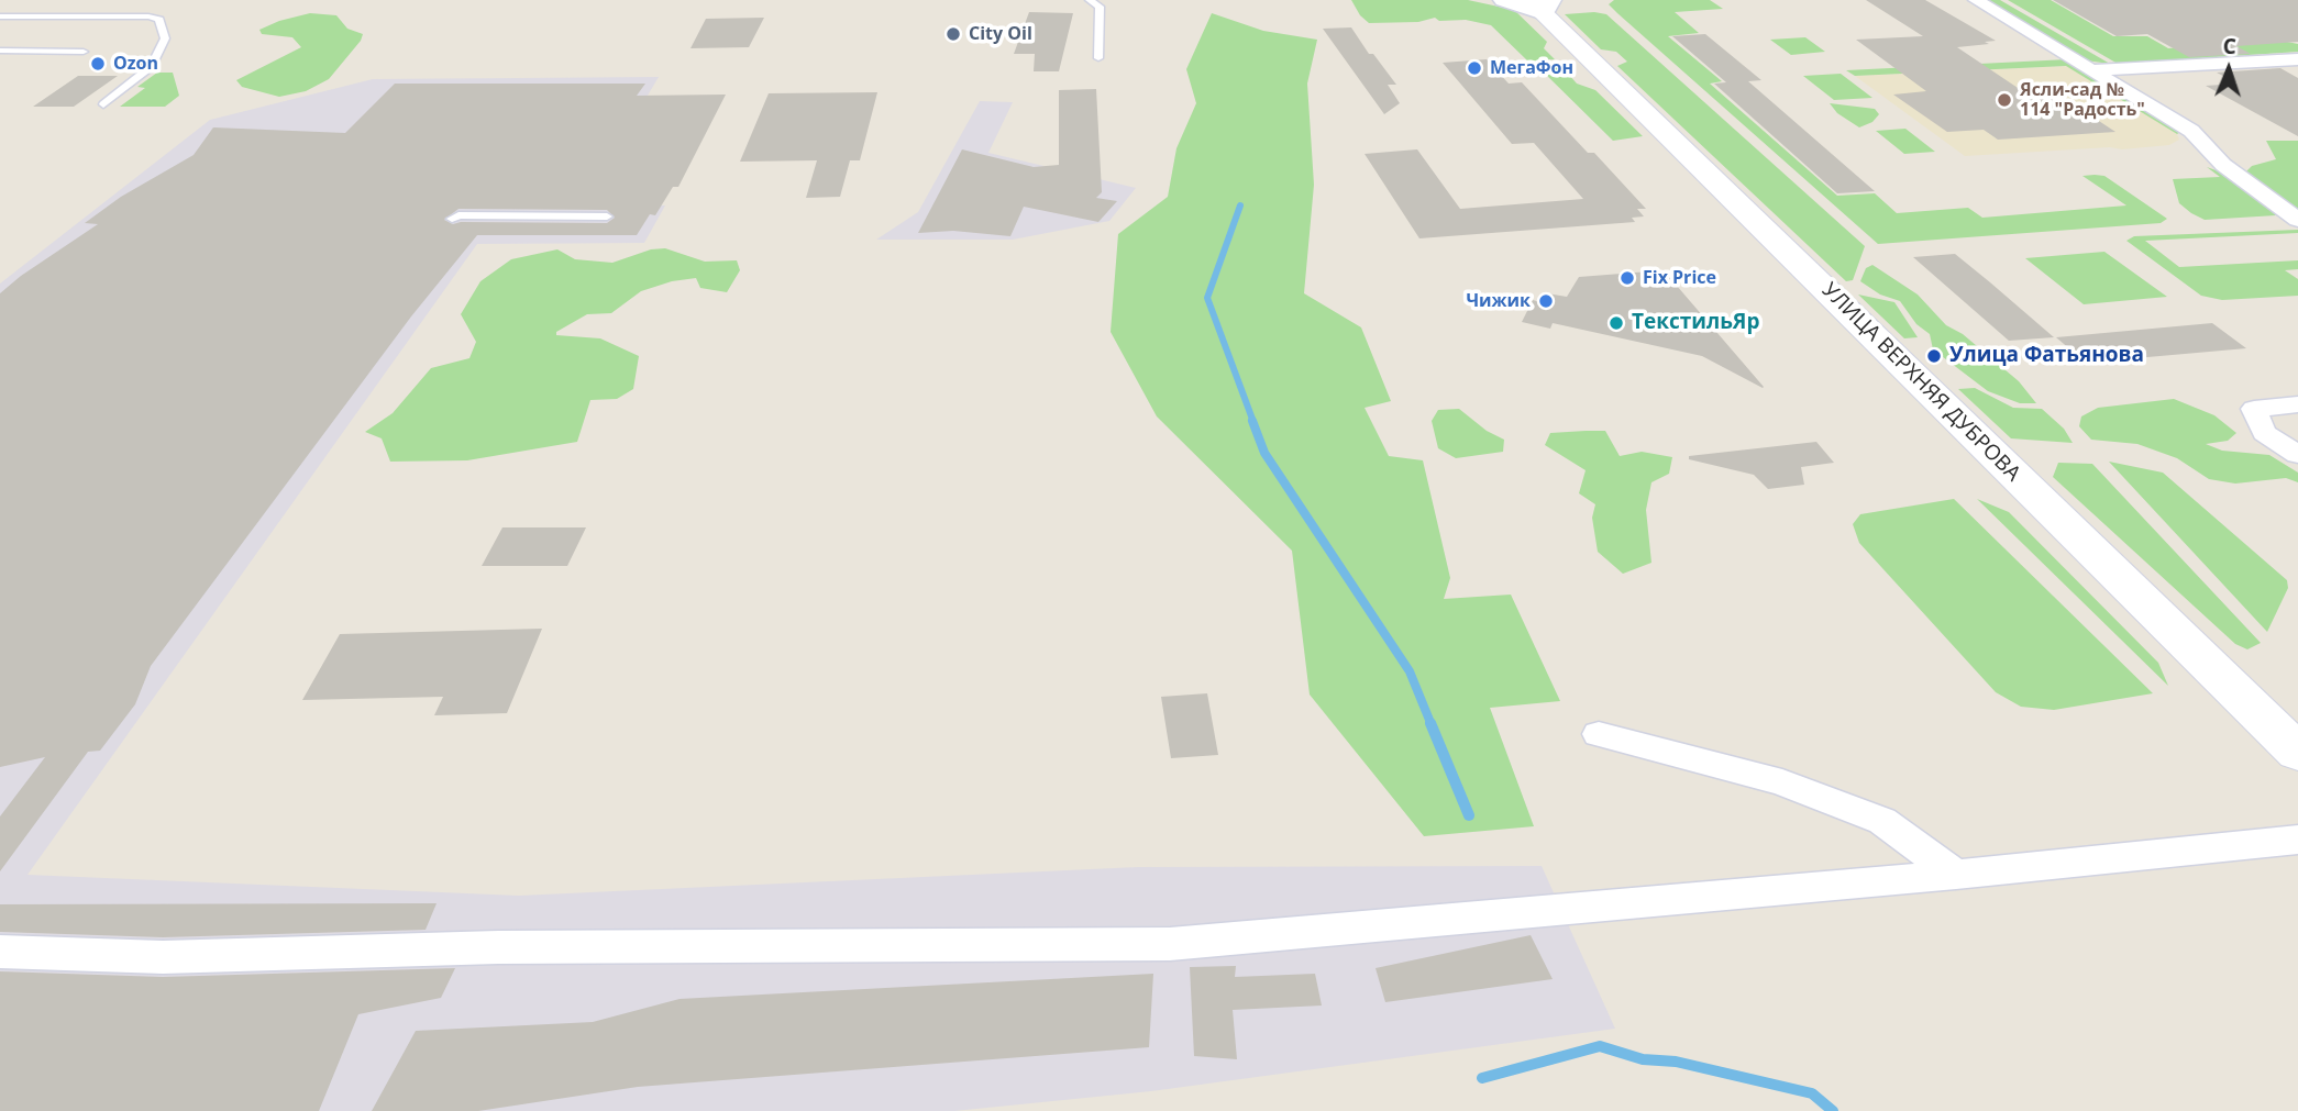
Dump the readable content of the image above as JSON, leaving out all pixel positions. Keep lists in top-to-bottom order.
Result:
{
  "streets": {
    "main road": ["УЛИЦА ВЕРХНЯЯ ДУБРОВА"]
  },
  "places": [
    "City Oil",
    "Ozon",
    "МегаФон",
    "Ясли-сад № 114 \"Радость\"",
    "Fix Price",
    "Чижик",
    "ТекстильЯр",
    "Улица Фатьянова"
  ],
  "north": "top"
}
